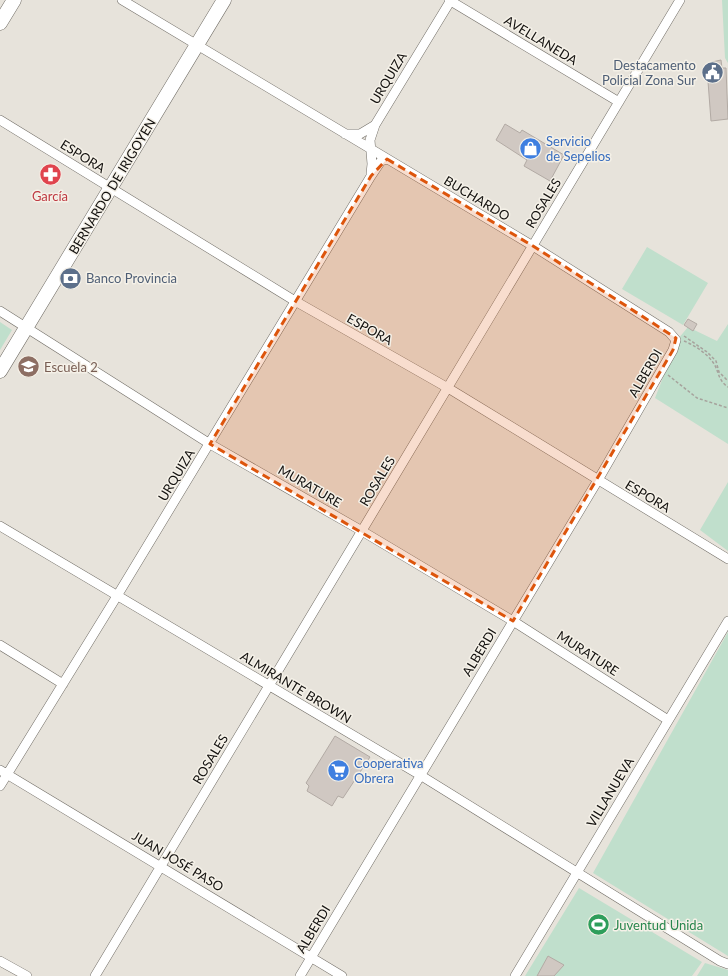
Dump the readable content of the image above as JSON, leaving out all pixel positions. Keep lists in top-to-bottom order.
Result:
{
  "streets": {
    "main road": ["BERNARDO DE IRIGOYEN"],
    "street": [
      "AVELLANEDA",
      "URQUIZA",
      "ESPORA",
      "BUCHARDO",
      "ROSALES",
      "ALBERDI",
      "MURATURE",
      "ALMIRANTE BROWN",
      "VILLANUEVA",
      "JUAN JOSÉ PASO"
    ]
  },
  "crossings": [
    ["AVELLANEDA", "URQUIZA"],
    ["AVELLANEDA", "ROSALES"],
    ["URQUIZA", "ESPORA"],
    ["URQUIZA", "BUCHARDO"],
    ["URQUIZA", "MURATURE"],
    ["URQUIZA", "ALMIRANTE BROWN"],
    ["URQUIZA", "JUAN JOSÉ PASO"],
    ["ESPORA", "BERNARDO DE IRIGOYEN"],
    ["ESPORA", "ROSALES"],
    ["ESPORA", "ALBERDI"],
    ["BERNARDO DE IRIGOYEN", "BUCHARDO"],
    ["BERNARDO DE IRIGOYEN", "MURATURE"],
    ["BUCHARDO", "ROSALES"],
    ["BUCHARDO", "ALBERDI"],
    ["ROSALES", "MURATURE"],
    ["ROSALES", "ALMIRANTE BROWN"],
    ["ROSALES", "JUAN JOSÉ PASO"],
    ["ALBERDI", "MURATURE"],
    ["ALBERDI", "ALMIRANTE BROWN"],
    ["ALBERDI", "JUAN JOSÉ PASO"],
    ["MURATURE", "VILLANUEVA"],
    ["ALMIRANTE BROWN", "VILLANUEVA"]
  ],
  "places": {
    "public building": ["Destacamento Policial Zona Sur"],
    "shop": ["Servicio de Sepelios"],
    "pharmacy": ["García"],
    "bank": ["Banco Provincia"],
    "school or university": ["Escuela 2"],
    "supermarket": ["Cooperativa Obrera"],
    "sports": ["Juventud Unida"]
  }
}
